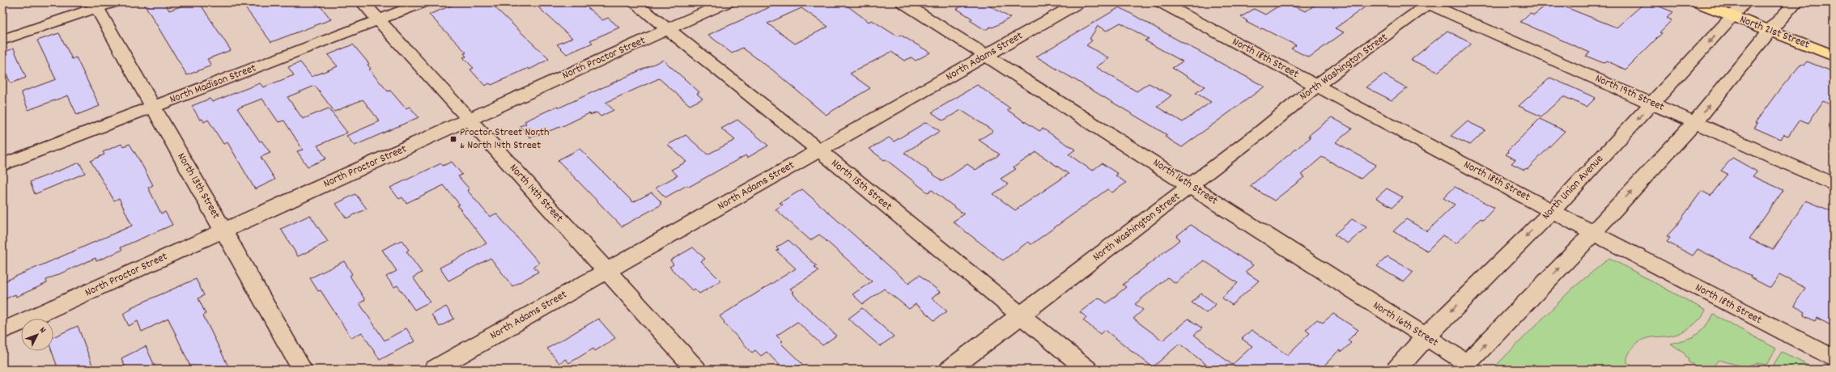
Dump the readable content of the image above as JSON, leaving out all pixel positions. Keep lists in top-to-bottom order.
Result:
{
  "streets": {
    "main road": ["North 21st Street"],
    "street": [
      "North Adams Street",
      "North Proctor Street",
      "North 18th Street",
      "North Washington Street",
      "North Madison Street",
      "North 19th Street",
      "North 16th Street",
      "North 15th Street",
      "North 13th Street",
      "North Union Avenue",
      "North 14th Street"
    ]
  },
  "crossings": [
    ["North 21st Street", "North Union Avenue"],
    ["North Adams Street", "North 16th Street"],
    ["North Adams Street", "North 15th Street"],
    ["North Adams Street", "North 14th Street"],
    ["North Proctor Street", "North 15th Street"],
    ["North Proctor Street", "North 13th Street"],
    ["North Proctor Street", "North 14th Street"],
    ["North 18th Street", "North Washington Street"],
    ["North 18th Street", "North Union Avenue"],
    ["North Washington Street", "North 19th Street"],
    ["North Washington Street", "North 16th Street"],
    ["North Washington Street", "North 15th Street"],
    ["North Madison Street", "North 13th Street"],
    ["North Madison Street", "North 14th Street"],
    ["North 19th Street", "North Union Avenue"],
    ["North 16th Street", "North Union Avenue"]
  ],
  "places": {
    "transit": ["Proctor Street North & North 14th Street"]
  },
  "north": "top right"
}
